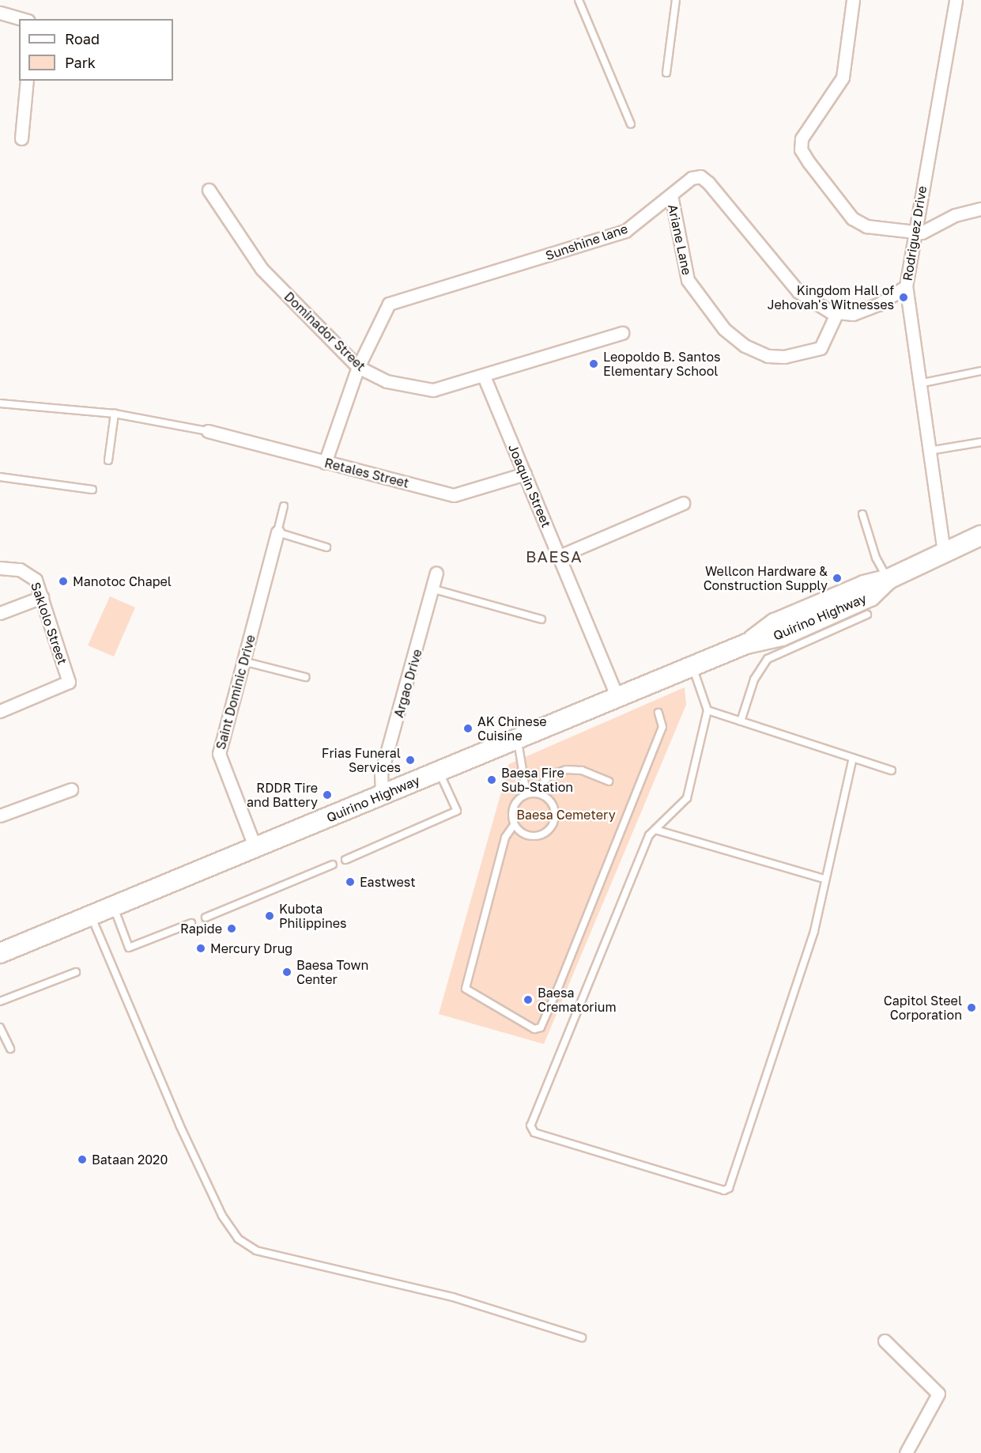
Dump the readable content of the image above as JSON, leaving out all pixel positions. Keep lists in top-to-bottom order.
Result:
{
  "streets": {
    "main road": ["Quirino Highway"],
    "street": [
      "Rodriguez Drive",
      "Ariane Lane",
      "Sunshine lane",
      "Dominador Street",
      "Retales Street",
      "Joaquin Street",
      "Saklolo Street",
      "Argao Drive",
      "Saint Dominic Drive"
    ]
  },
  "crossings": [
    ["Rodriguez Drive", "Quirino Highway"],
    ["Ariane Lane", "Sunshine lane"],
    ["Sunshine lane", "Dominador Street"],
    ["Sunshine lane", "Retales Street"],
    ["Dominador Street", "Joaquin Street"],
    ["Retales Street", "Joaquin Street"],
    ["Joaquin Street", "Quirino Highway"],
    ["Quirino Highway", "Argao Drive"],
    ["Quirino Highway", "Saint Dominic Drive"]
  ],
  "districts": ["BAESA"],
  "parks": ["Baesa Cemetery"],
  "places": [
    "Kingdom Hall of Jehovah's Witnesses",
    "Leopoldo B. Santos Elementary School",
    "Wellcon Hardware & Construction Supply",
    "Manotoc Chapel",
    "AK Chinese Cuisine",
    "Frias Funeral Services",
    "Baesa Fire Sub-Station",
    "RDDR Tire and Battery",
    "Eastwest",
    "Kubota Philippines",
    "Rapide",
    "Mercury Drug",
    "Baesa Town Center",
    "Baesa Crematorium",
    "Capitol Steel Corporation",
    "Bataan 2020"
  ],
  "legend": ["Road", "Park"]
}
